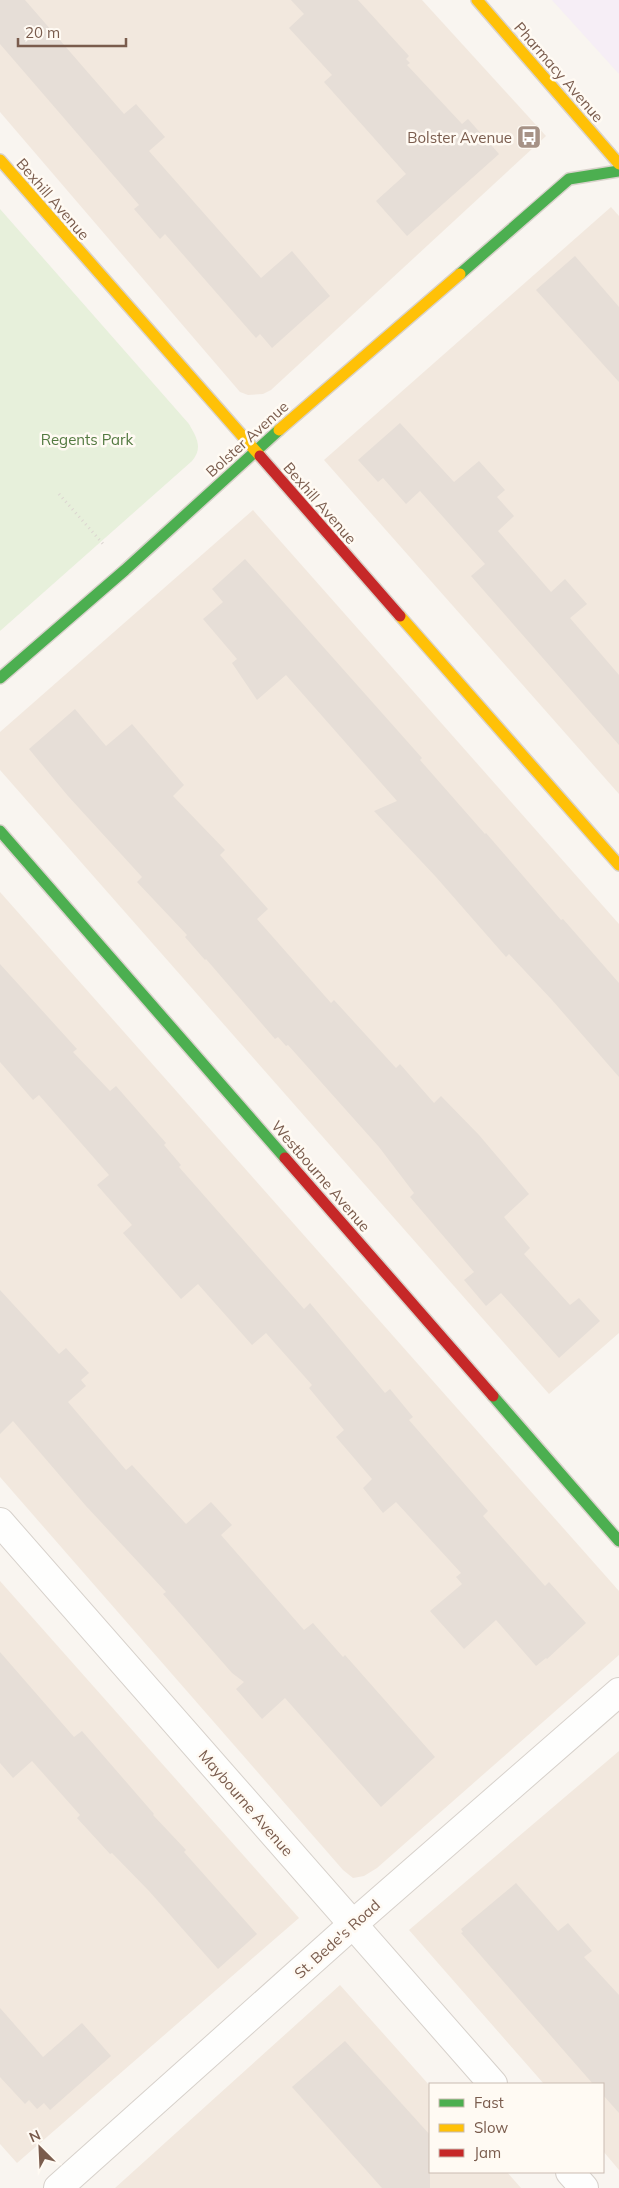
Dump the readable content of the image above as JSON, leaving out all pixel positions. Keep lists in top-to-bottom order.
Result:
{
  "streets": {
    "street": [
      "Pharmacy Avenue",
      "Bexhill Avenue",
      "Bolster Avenue",
      "Westbourne Avenue",
      "Maybourne Avenue",
      "St. Bede's Road"
    ]
  },
  "crossings": [
    ["Bexhill Avenue", "Bolster Avenue"],
    ["Maybourne Avenue", "St. Bede's Road"]
  ],
  "parks": ["Regents Park"],
  "places": {
    "bus stop": ["Bolster Avenue"]
  },
  "legend": ["Fast", "Slow", "Jam"],
  "scale_bar": "20 m",
  "north": "top left"
}
